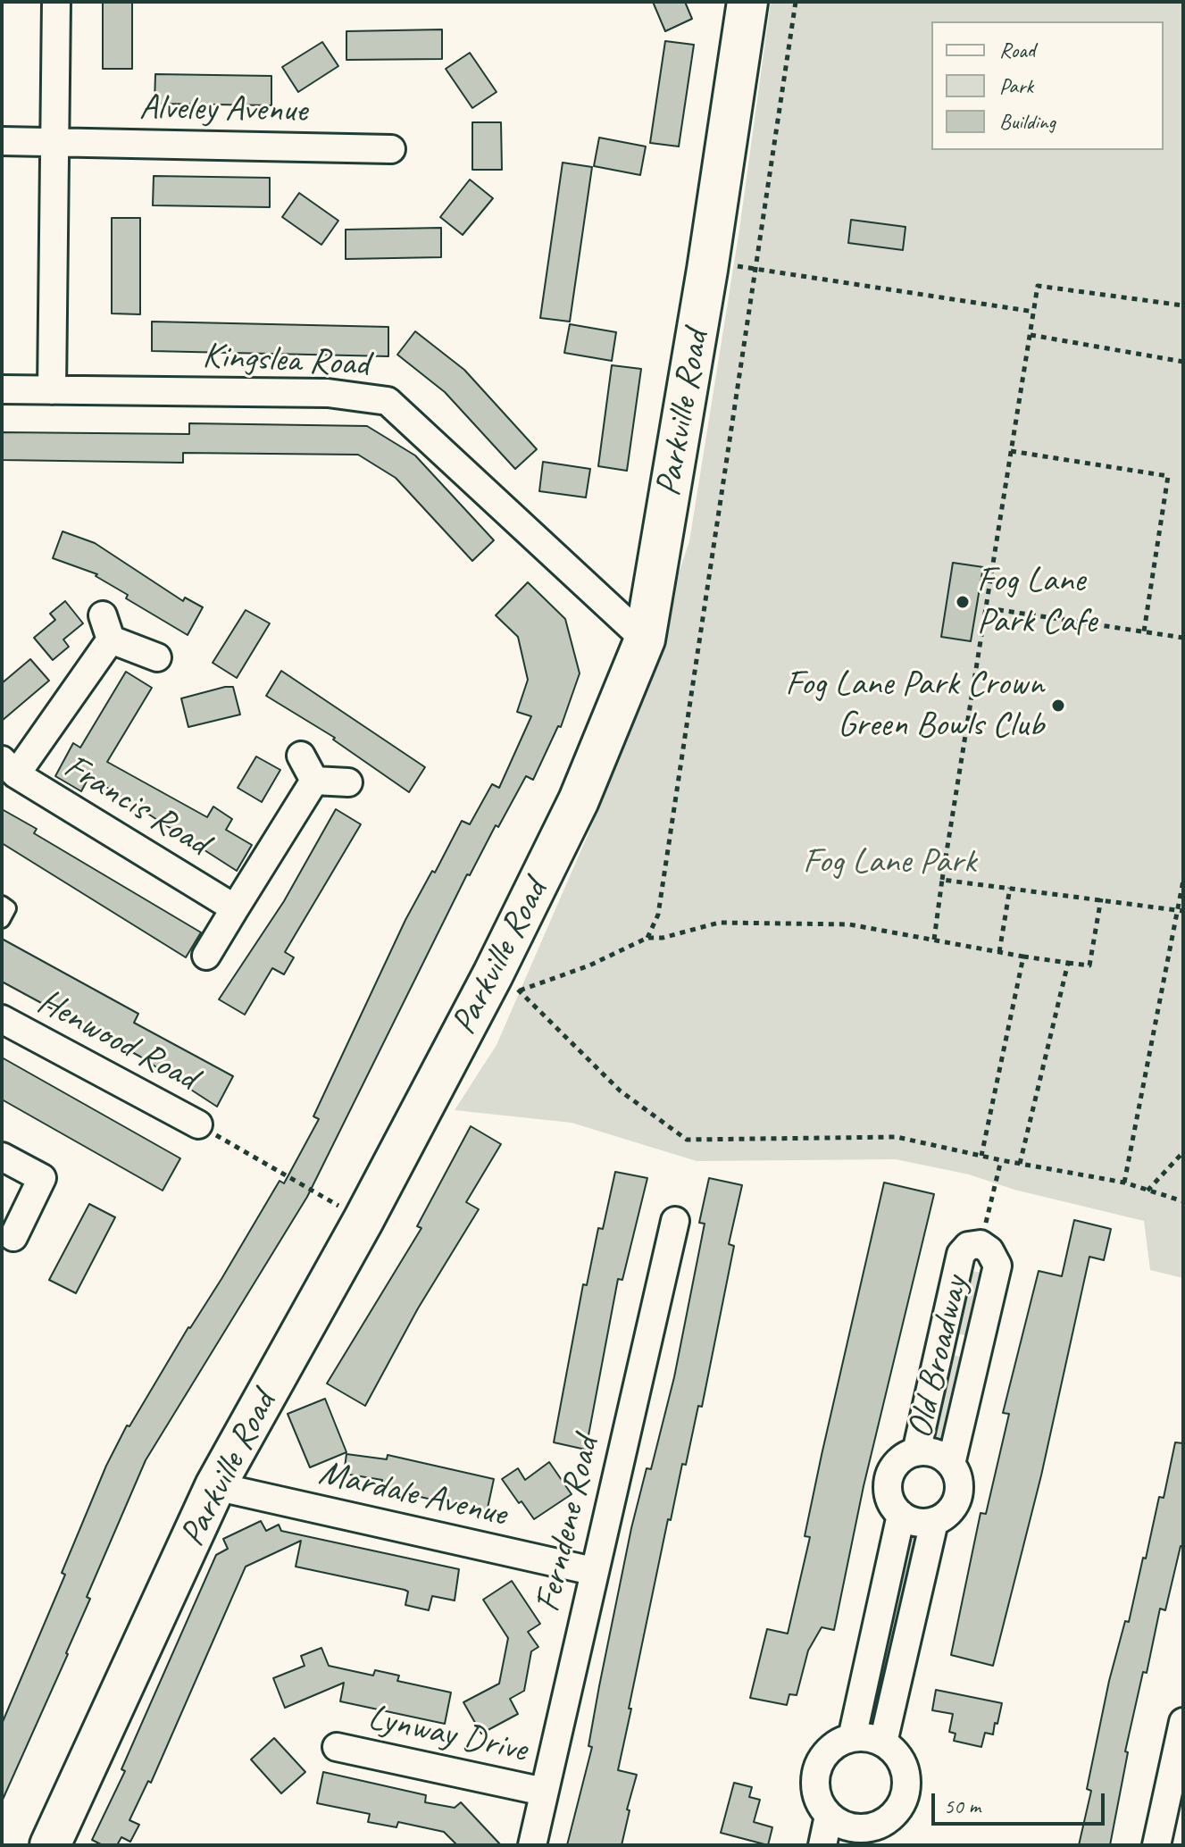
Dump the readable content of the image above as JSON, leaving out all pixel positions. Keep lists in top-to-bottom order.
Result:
{
  "streets": {
    "street": [
      "Alveley Avenue",
      "Kingslea Road",
      "Parkville Road",
      "Francis Road",
      "Henwood Road",
      "Old Broadway",
      "Mardale Avenue",
      "Ferndene Road",
      "Lynway Drive"
    ]
  },
  "crossings": [
    ["Kingslea Road", "Parkville Road"],
    ["Parkville Road", "Mardale Avenue"],
    ["Mardale Avenue", "Ferndene Road"],
    ["Ferndene Road", "Lynway Drive"]
  ],
  "parks": ["Fog Lane Park"],
  "places": ["Fog Lane Park Cafe", "Fog Lane Park Crown Green Bowls Club"],
  "legend": ["Road", "Park", "Building"],
  "scale_bar": "50 m"
}
